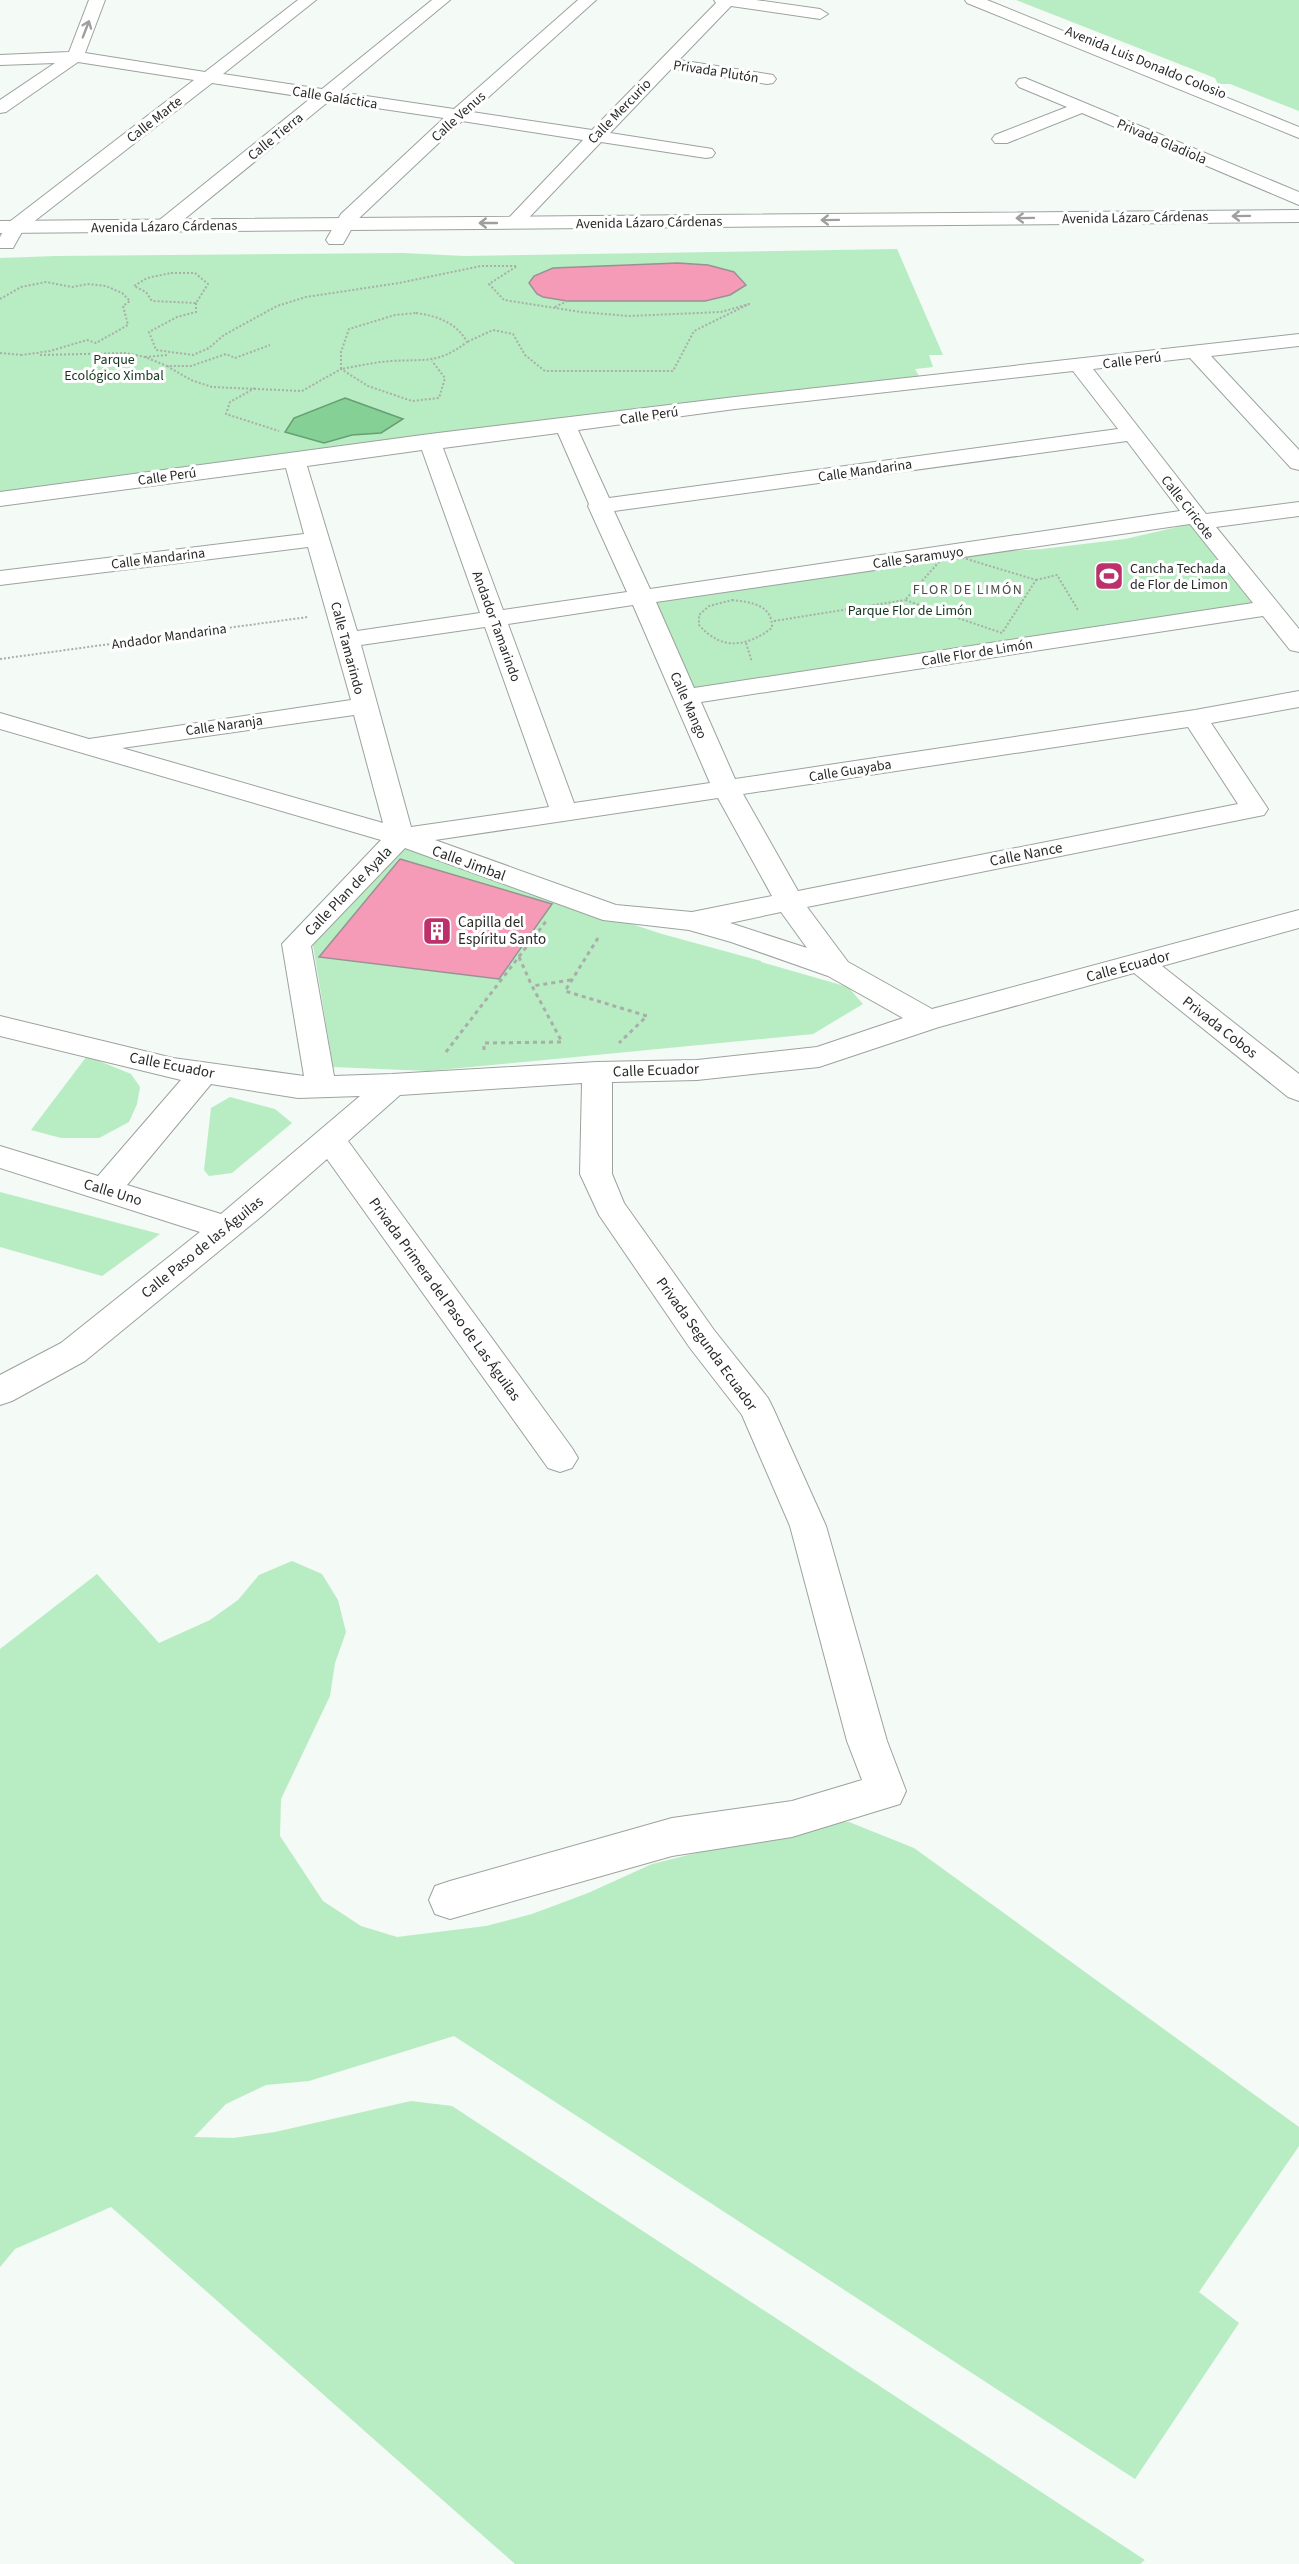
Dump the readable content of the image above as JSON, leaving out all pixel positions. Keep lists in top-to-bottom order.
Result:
{
  "streets": {
    "street": [
      "Avenida Luis Donaldo Colosio",
      "Privada Plutón",
      "Calle Galáctica",
      "Calle Mercurio",
      "Calle Venus",
      "Calle Marte",
      "Calle Tierra",
      "Privada Gladiola",
      "Avenida Lázaro Cárdenas",
      "Calle Perú",
      "Calle Mandarina",
      "Calle Ciricote",
      "Calle Saramuyo",
      "Andador Tamarindo",
      "Calle Tamarindo",
      "Calle Flor de Limón",
      "Calle Mango",
      "Calle Naranja",
      "Calle Guayaba",
      "Calle Nance",
      "Calle Jimbal",
      "Calle Plan de Ayala",
      "Calle Ecuador",
      "Privada Cobos",
      "Calle Uno",
      "Calle Paso de las Águilas",
      "Privada Primera del Paso de Las Águilas",
      "Privada Segunda Ecuador"
    ],
    "path": ["Andador Mandarina"]
  },
  "crossings": [
    ["Privada Plutón", "Calle Mercurio"],
    ["Calle Galáctica", "Calle Mercurio"],
    ["Calle Galáctica", "Calle Venus"],
    ["Calle Galáctica", "Calle Marte"],
    ["Calle Galáctica", "Calle Tierra"],
    ["Calle Mercurio", "Avenida Lázaro Cárdenas"],
    ["Calle Venus", "Avenida Lázaro Cárdenas"],
    ["Calle Marte", "Avenida Lázaro Cárdenas"],
    ["Calle Tierra", "Avenida Lázaro Cárdenas"],
    ["Calle Perú", "Calle Ciricote"],
    ["Calle Perú", "Andador Tamarindo"],
    ["Calle Perú", "Calle Tamarindo"],
    ["Calle Perú", "Calle Mango"],
    ["Calle Mandarina", "Calle Ciricote"],
    ["Calle Mandarina", "Calle Tamarindo"],
    ["Calle Mandarina", "Calle Mango"],
    ["Calle Ciricote", "Calle Saramuyo"],
    ["Calle Ciricote", "Calle Flor de Limón"],
    ["Calle Saramuyo", "Calle Mango"],
    ["Andador Tamarindo", "Calle Guayaba"],
    ["Andador Mandarina", "Calle Tamarindo"],
    ["Calle Tamarindo", "Calle Naranja"],
    ["Calle Tamarindo", "Calle Guayaba"],
    ["Calle Tamarindo", "Calle Jimbal"],
    ["Calle Tamarindo", "Calle Plan de Ayala"],
    ["Calle Flor de Limón", "Calle Mango"],
    ["Calle Mango", "Calle Guayaba"],
    ["Calle Mango", "Calle Nance"],
    ["Calle Mango", "Calle Jimbal"],
    ["Calle Naranja", "Calle Jimbal"],
    ["Calle Guayaba", "Calle Nance"],
    ["Calle Guayaba", "Calle Jimbal"],
    ["Calle Guayaba", "Calle Plan de Ayala"],
    ["Calle Nance", "Calle Jimbal"],
    ["Calle Jimbal", "Calle Plan de Ayala"],
    ["Calle Jimbal", "Calle Ecuador"],
    ["Calle Plan de Ayala", "Calle Ecuador"],
    ["Calle Ecuador", "Privada Cobos"],
    ["Calle Ecuador", "Calle Paso de las Águilas"],
    ["Calle Ecuador", "Privada Segunda Ecuador"],
    ["Calle Uno", "Calle Paso de las Águilas"],
    ["Calle Paso de las Águilas", "Privada Primera del Paso de Las Águilas"]
  ],
  "districts": ["FLOR DE LIMÓN"],
  "parks": ["Parque Ecológico Ximbal", "Parque Flor de Limón"],
  "places": {
    "sports": ["Cancha Techada de Flor de Limon"],
    "building": ["Capilla del Espíritu Santo"]
  }
}
